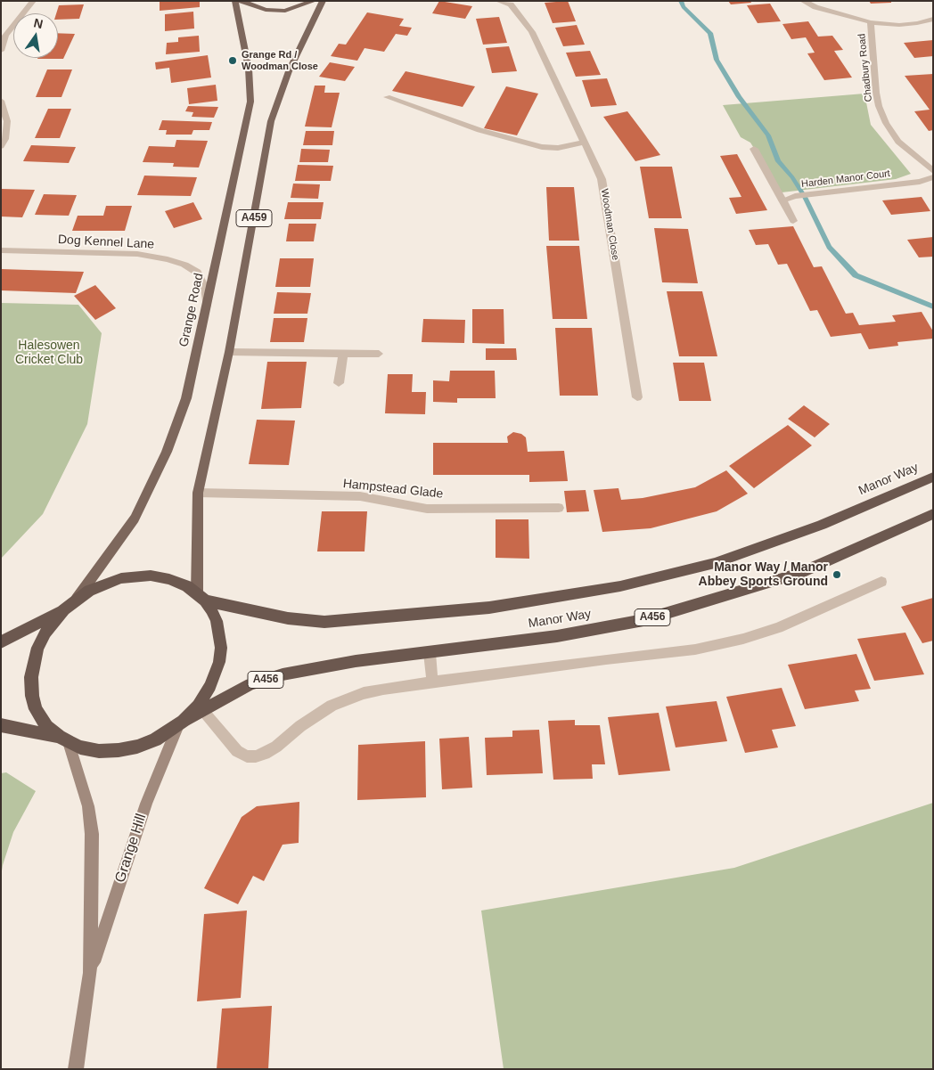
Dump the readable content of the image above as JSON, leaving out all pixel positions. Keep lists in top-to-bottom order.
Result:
{
  "streets": {
    "highway": ["Manor Way", "A456"],
    "main road": ["A459", "Grange Road", "Grange Hill"],
    "street": [
      "Chadbury Road",
      "Harden Manor Court",
      "Woodman Close",
      "Dog Kennel Lane",
      "Hampstead Glade"
    ]
  },
  "crossings": [
    ["A459", "Manor Way"],
    ["A459", "Hampstead Glade"],
    ["A459", "A456"],
    ["Dog Kennel Lane", "Grange Road"],
    ["Grange Road", "A456"],
    ["Manor Way", "A456"],
    ["Manor Way", "Grange Hill"],
    ["A456", "Grange Hill"]
  ],
  "parks": ["Halesowen Cricket Club"],
  "places": ["Grange Rd / Woodman Close", "Manor Way / Manor Abbey Sports Ground"],
  "north": "top"
}
